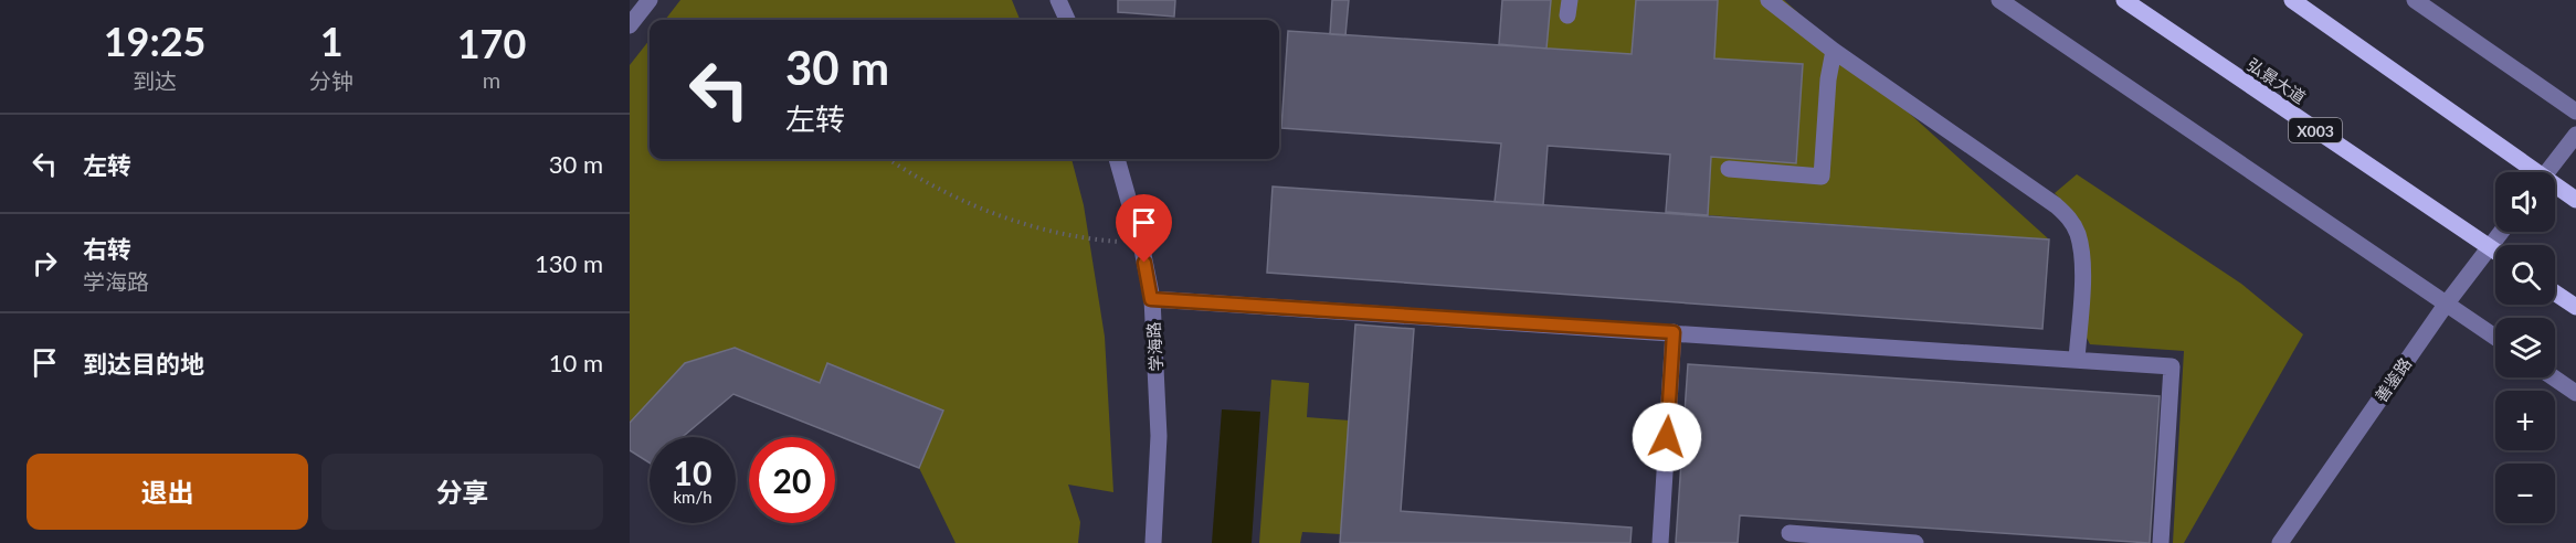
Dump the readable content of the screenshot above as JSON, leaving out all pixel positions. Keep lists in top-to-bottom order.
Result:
{
  "streets": {
    "main road": ["弘景大道", "X003"],
    "street": ["学海路", "善鉴路"]
  },
  "crossings": [
    ["弘景大道", "善鉴路"]
  ],
  "page": {
    "eta": [
      "19:25",
      "到达",
      "1",
      "分钟",
      "170",
      "m"
    ],
    "turn": ["30 m", "左转"],
    "list": [
      {
        "name": "左转",
        "value": "30 m"
      },
      {
        "name": "右转",
        "note": "学海路",
        "value": "130 m"
      },
      {
        "name": "到达目的地",
        "value": "10 m"
      }
    ],
    "map_buttons": ["+", "−"],
    "speed": "10 km/h",
    "limit": "20",
    "buttons": ["退出", "分享"]
  }
}
